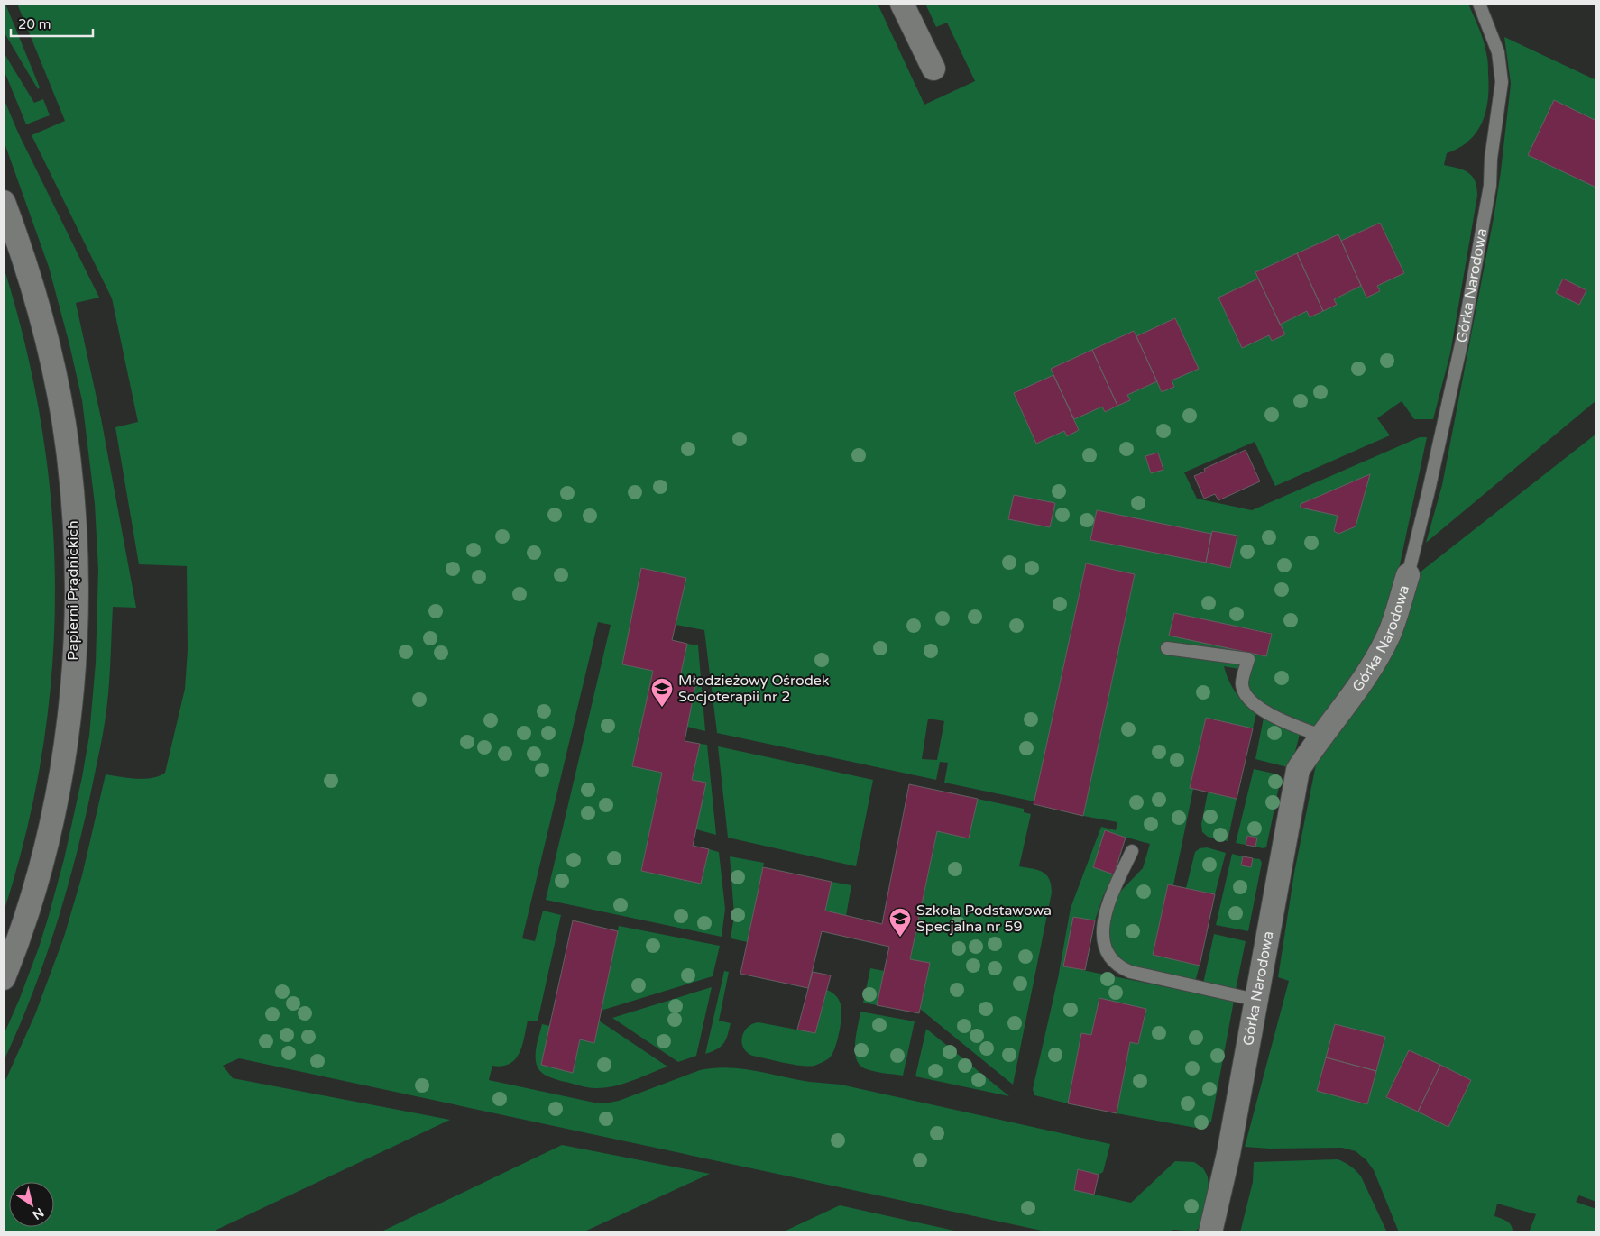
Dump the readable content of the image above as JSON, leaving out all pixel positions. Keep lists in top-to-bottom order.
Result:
{
  "streets": {
    "street": ["Górka Narodowa", "Papierni Prądnickich"]
  },
  "places": {
    "school or university": ["Młodzieżowy Ośrodek Socjoterapii nr 2", "Szkoła Podstawowa Specjalna nr 59"]
  },
  "scale_bar": "20 m",
  "north": "bottom right"
}
